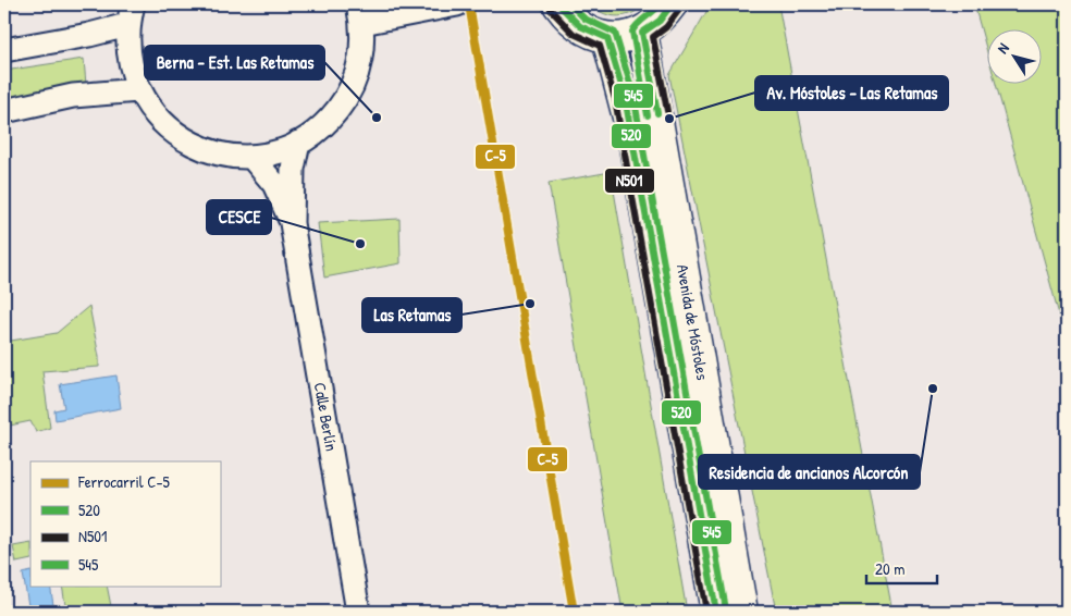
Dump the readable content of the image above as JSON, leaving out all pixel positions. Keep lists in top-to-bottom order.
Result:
{
  "streets": {
    "main road": ["Avenida de Móstoles"],
    "street": ["Calle Berlín"]
  },
  "places": [
    "Berna - Est. Las Retamas",
    "Av. Móstoles - Las Retamas",
    "CESCE",
    "Las Retamas",
    "Residencia de ancianos Alcorcón"
  ],
  "lines": [
    "rail line C-5",
    "transit line 520",
    "transit line 545",
    "transit line N501"
  ],
  "legend": [
    "Ferrocarril C-5",
    "520",
    "N501",
    "545"
  ],
  "scale_bar": "20 m",
  "north": "top left"
}
